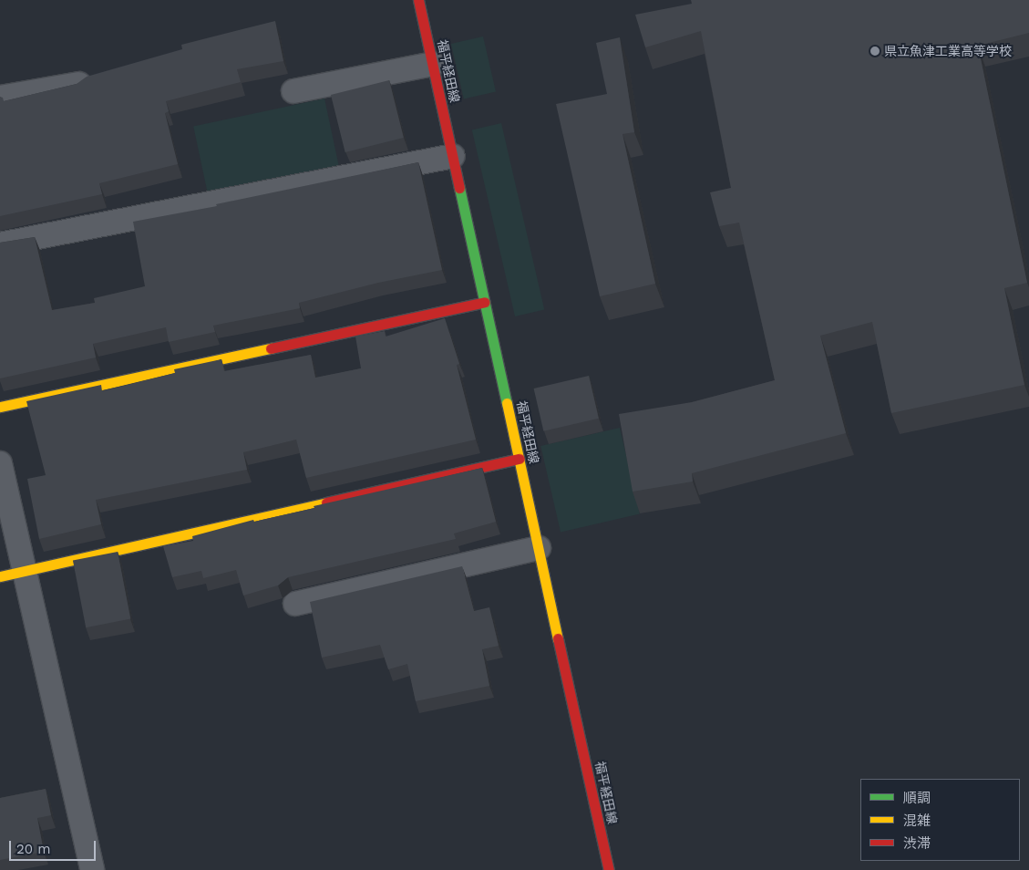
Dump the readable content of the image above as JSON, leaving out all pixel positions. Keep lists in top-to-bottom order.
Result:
{
  "streets": {
    "street": ["福平経田線"]
  },
  "places": ["県立魚津工業高等学校"],
  "legend": ["順調", "混雑", "渋滞"],
  "scale_bar": "20 m"
}
